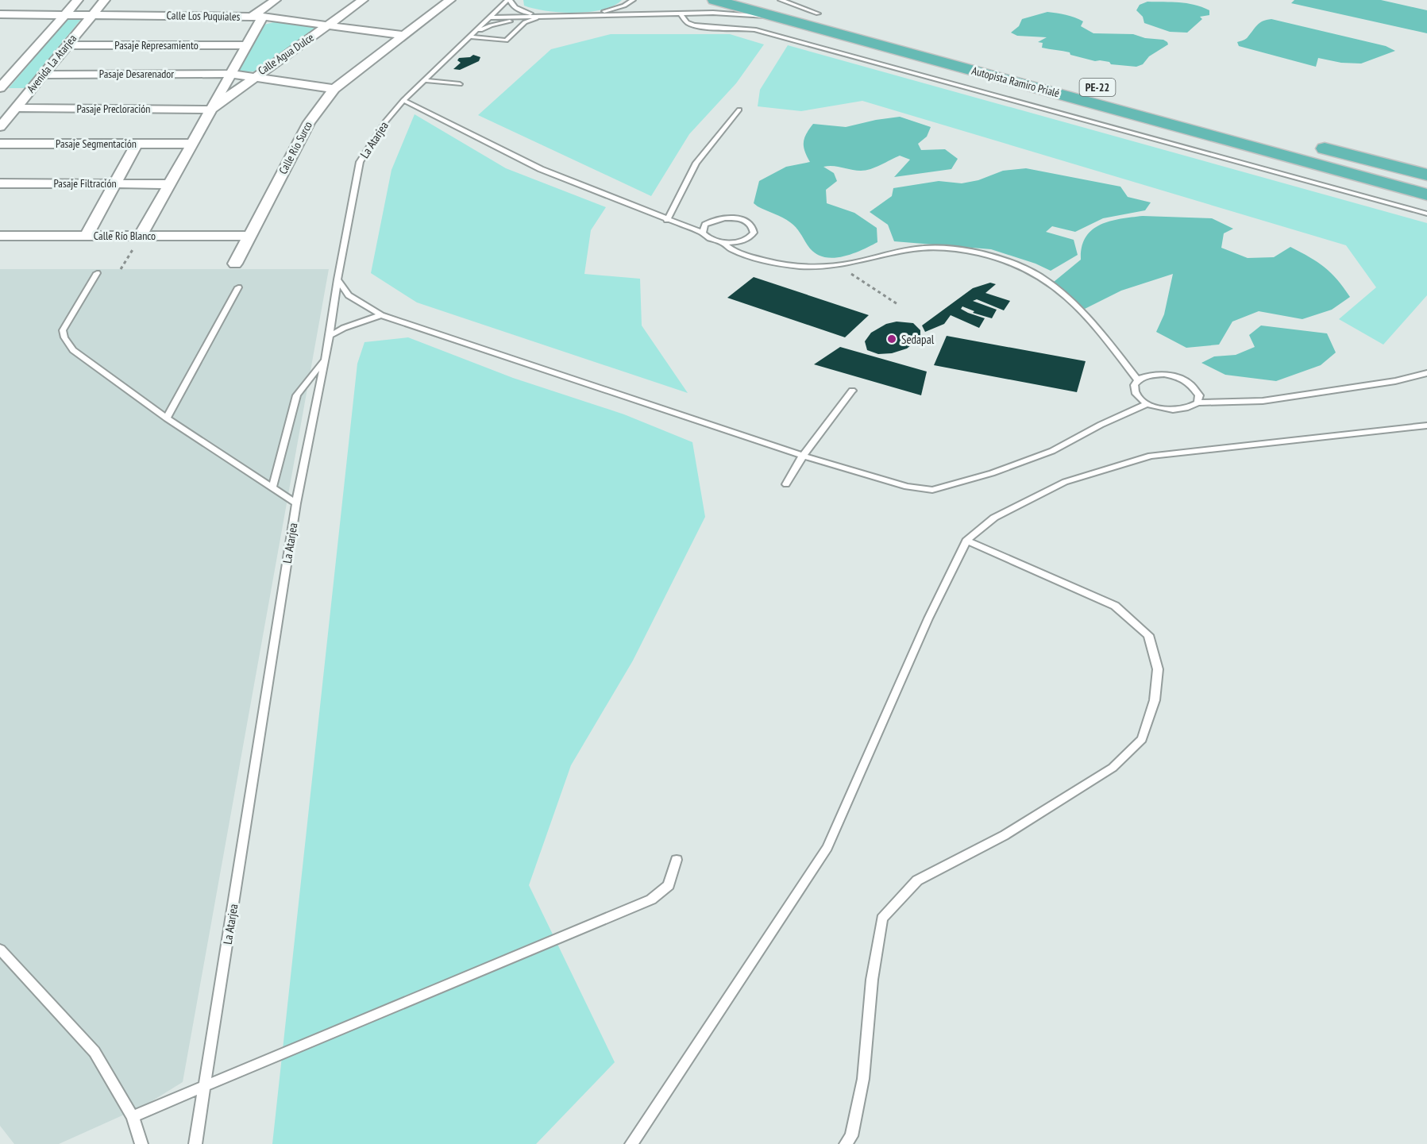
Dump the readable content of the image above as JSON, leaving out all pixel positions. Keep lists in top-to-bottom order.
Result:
{
  "streets": {
    "highway": ["Autopista Ramiro Prialé", "PE-22"],
    "street": [
      "Calle Los Puquiales",
      "Pasaje Represamiento",
      "Calle Agua Dulce",
      "Avenida La Atarjea",
      "Pasaje Desarenador",
      "Pasaje Precloración",
      "Pasaje Segmentación",
      "Calle Río Surco",
      "Pasaje Filtración",
      "Calle Río Blanco"
    ],
    "lane": ["La Atarjea"]
  },
  "crossings": [
    ["Calle Los Puquiales", "Calle Agua Dulce"],
    ["Calle Los Puquiales", "Avenida La Atarjea"],
    ["Calle Los Puquiales", "Calle Río Surco"],
    ["Pasaje Represamiento", "Calle Agua Dulce"],
    ["Pasaje Represamiento", "Avenida La Atarjea"],
    ["Calle Agua Dulce", "Pasaje Desarenador"],
    ["Calle Agua Dulce", "Pasaje Precloración"],
    ["Calle Agua Dulce", "Pasaje Segmentación"],
    ["Calle Agua Dulce", "Pasaje Filtración"],
    ["Calle Agua Dulce", "Calle Río Blanco"],
    ["Avenida La Atarjea", "Pasaje Desarenador"],
    ["Avenida La Atarjea", "Pasaje Precloración"],
    ["Pasaje Desarenador", "Calle Río Surco"],
    ["Calle Río Surco", "Calle Río Blanco"]
  ],
  "places": ["Sedapal"]
}
